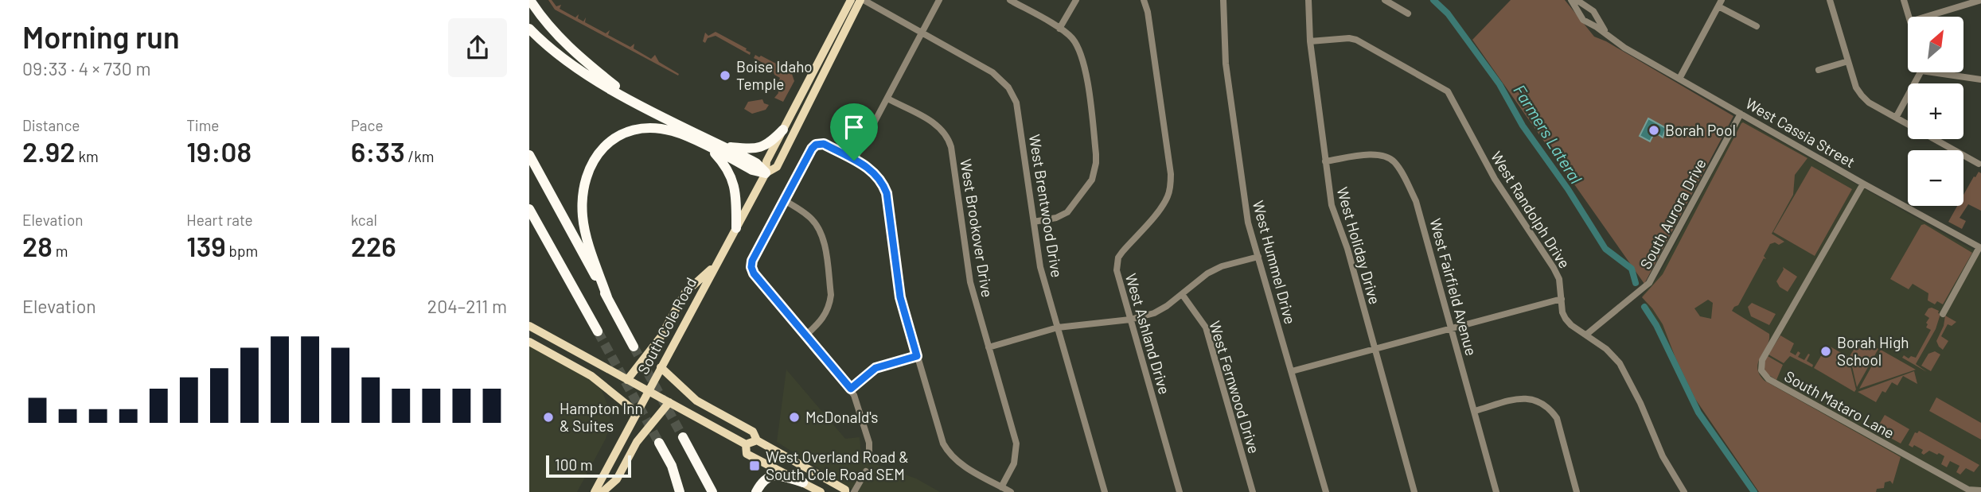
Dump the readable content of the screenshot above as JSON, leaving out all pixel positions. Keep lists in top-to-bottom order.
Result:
{
  "streets": {
    "main road": ["South Cole Road"],
    "street": [
      "West Cassia Street",
      "West Brentwood Drive",
      "West Randolph Drive",
      "South Aurora Drive",
      "West Brookover Drive",
      "West Holiday Drive",
      "West Hummel Drive",
      "West Fairfield Avenue",
      "West Ashland Drive",
      "West Fernwood Drive",
      "South Mataro Lane"
    ]
  },
  "crossings": [
    ["West Cassia Street", "South Aurora Drive"],
    ["West Cassia Street", "South Mataro Lane"],
    ["West Brentwood Drive", "South Cole Road"],
    ["West Randolph Drive", "South Aurora Drive"],
    ["West Randolph Drive", "West Holiday Drive"],
    ["West Holiday Drive", "West Fairfield Avenue"]
  ],
  "water": ["Farmers Lateral"],
  "places": {
    "other": [
      "Boise Idaho Temple",
      "Borah Pool",
      "Borah High School",
      "Hampton Inn & Suites",
      "McDonald's"
    ],
    "transit": ["West Overland Road & South Cole Road SEM"]
  },
  "scale_bar": "100 m",
  "north": "top right",
  "page": {
    "heading": ["Morning run", "09:33 · 4 × 730 m"],
    "map_buttons": ["+", "−"],
    "stats": [
      ["Distance", "2.92 km"],
      ["Time", "19:08"],
      ["Pace", "6:33 /km"],
      ["Elevation", "28 m"],
      ["Heart rate", "139 bpm"],
      ["kcal", "226"]
    ],
    "chart": ["Elevation", "204–211 m"],
    "scale": "100 m"
  }
}
